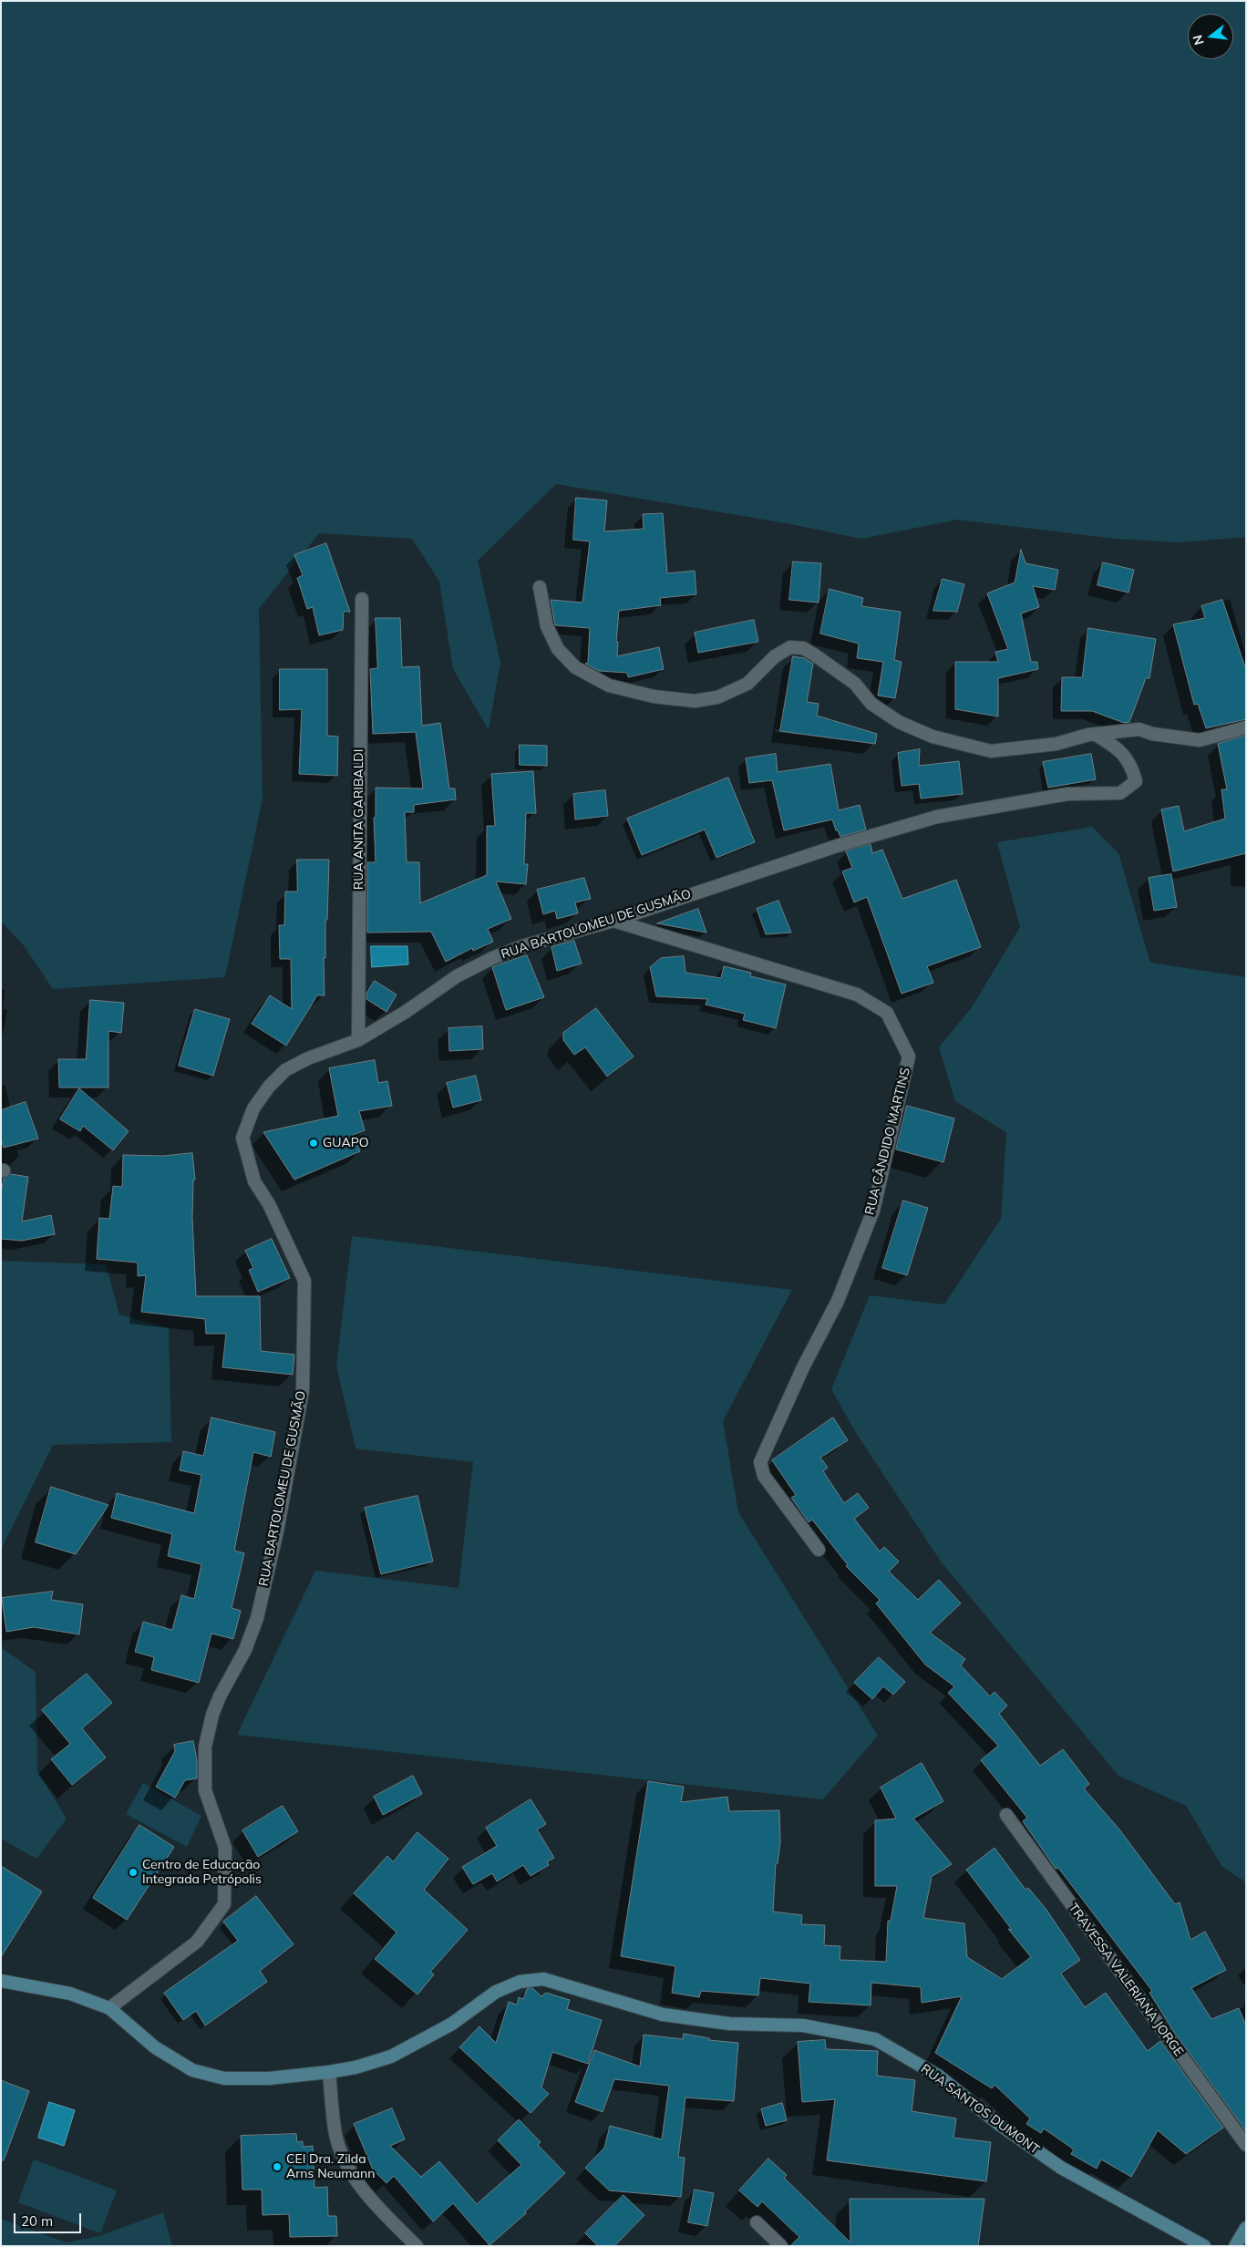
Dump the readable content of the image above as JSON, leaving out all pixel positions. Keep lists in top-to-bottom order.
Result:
{
  "streets": {
    "main road": ["RUA SANTOS DUMONT"],
    "street": [
      "RUA ANITA GARIBALDI",
      "RUA BARTOLOMEU DE GUSMÃO",
      "RUA CÂNDIDO MARTINS",
      "TRAVESSA VALERIANA JORGE"
    ]
  },
  "crossings": [
    ["RUA ANITA GARIBALDI", "RUA BARTOLOMEU DE GUSMÃO"],
    ["RUA BARTOLOMEU DE GUSMÃO", "RUA CÂNDIDO MARTINS"],
    ["RUA BARTOLOMEU DE GUSMÃO", "RUA SANTOS DUMONT"]
  ],
  "places": ["GUAPO", "Centro de Educação Integrada Petrópolis", "CEI Dra. Zilda Arns Neumann"],
  "scale_bar": "20 m",
  "north": "left"
}
